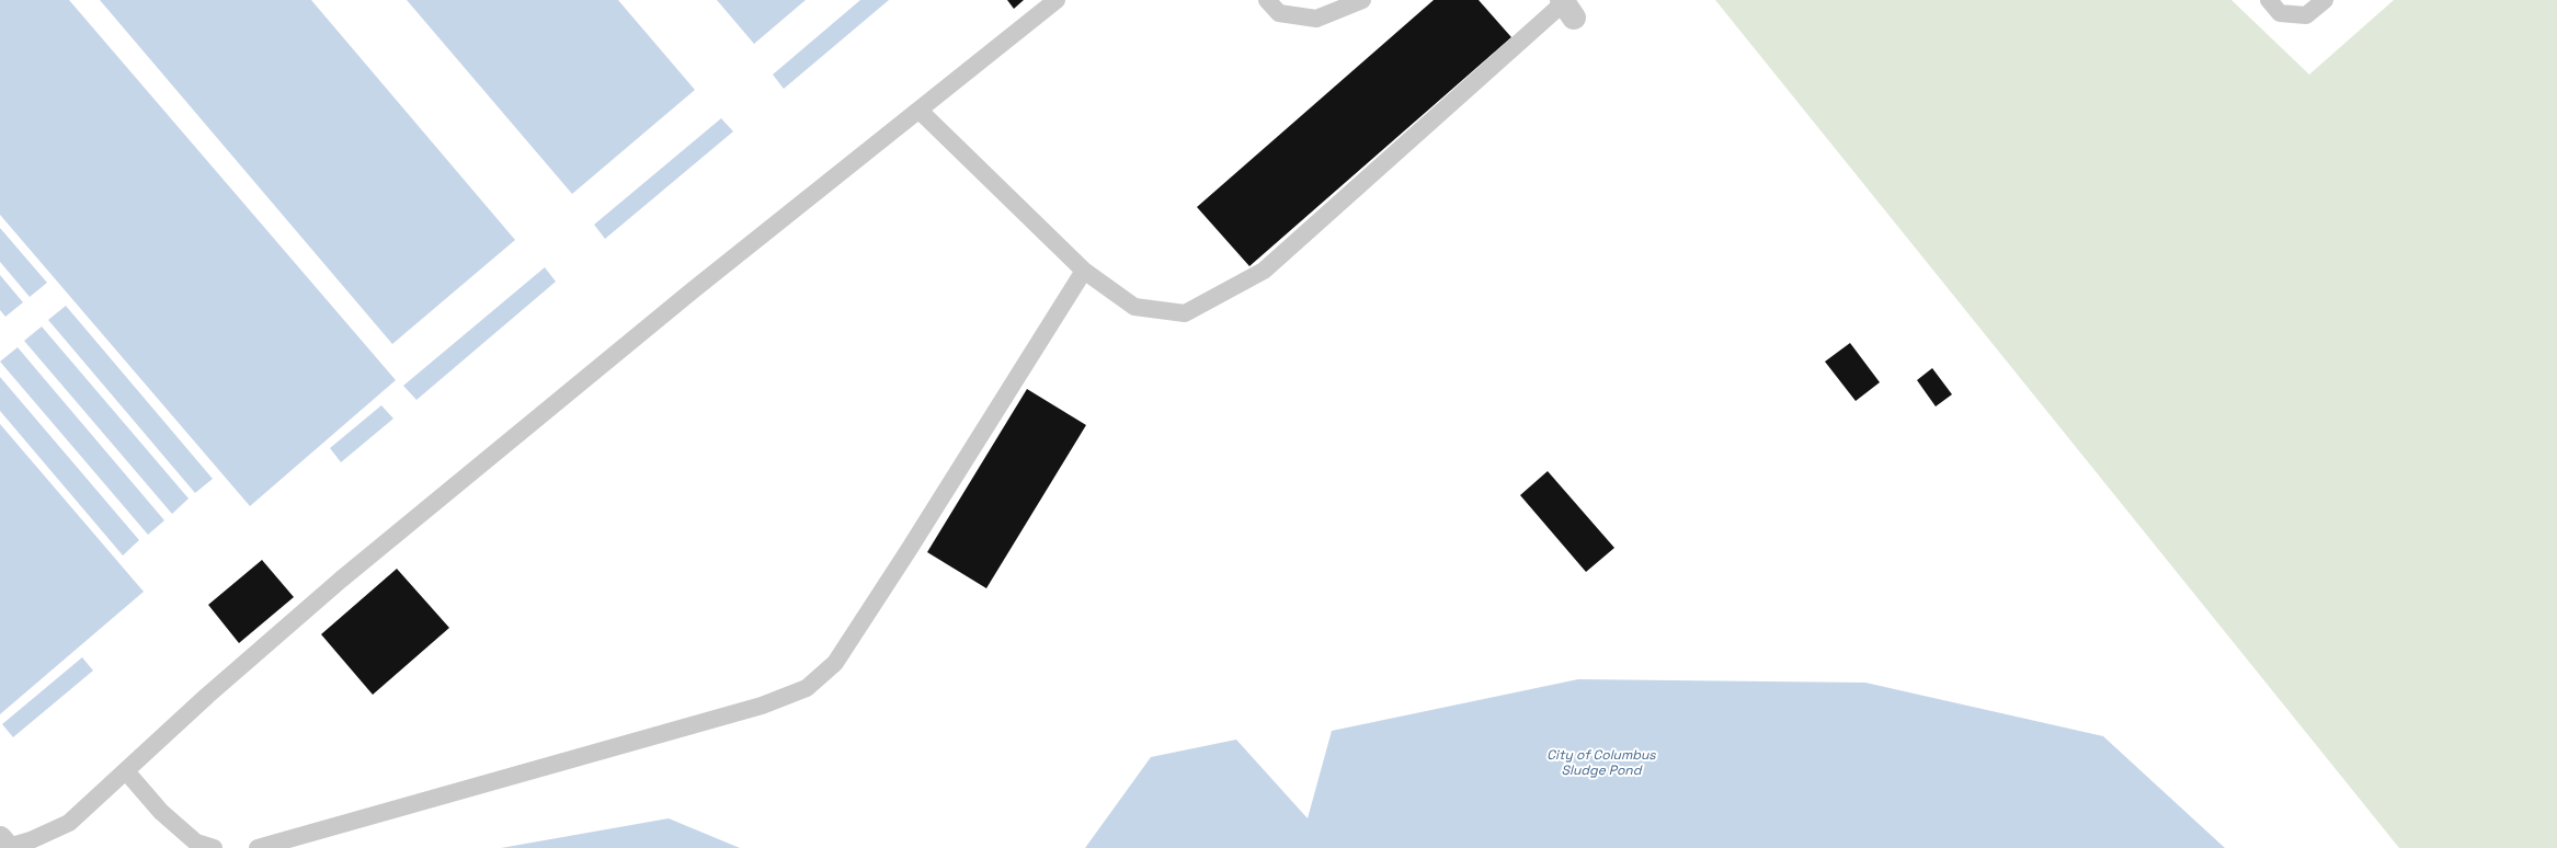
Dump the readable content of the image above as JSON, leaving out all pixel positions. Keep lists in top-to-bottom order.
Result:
{
  "water": ["City of Columbus Sludge Pond"]
}
